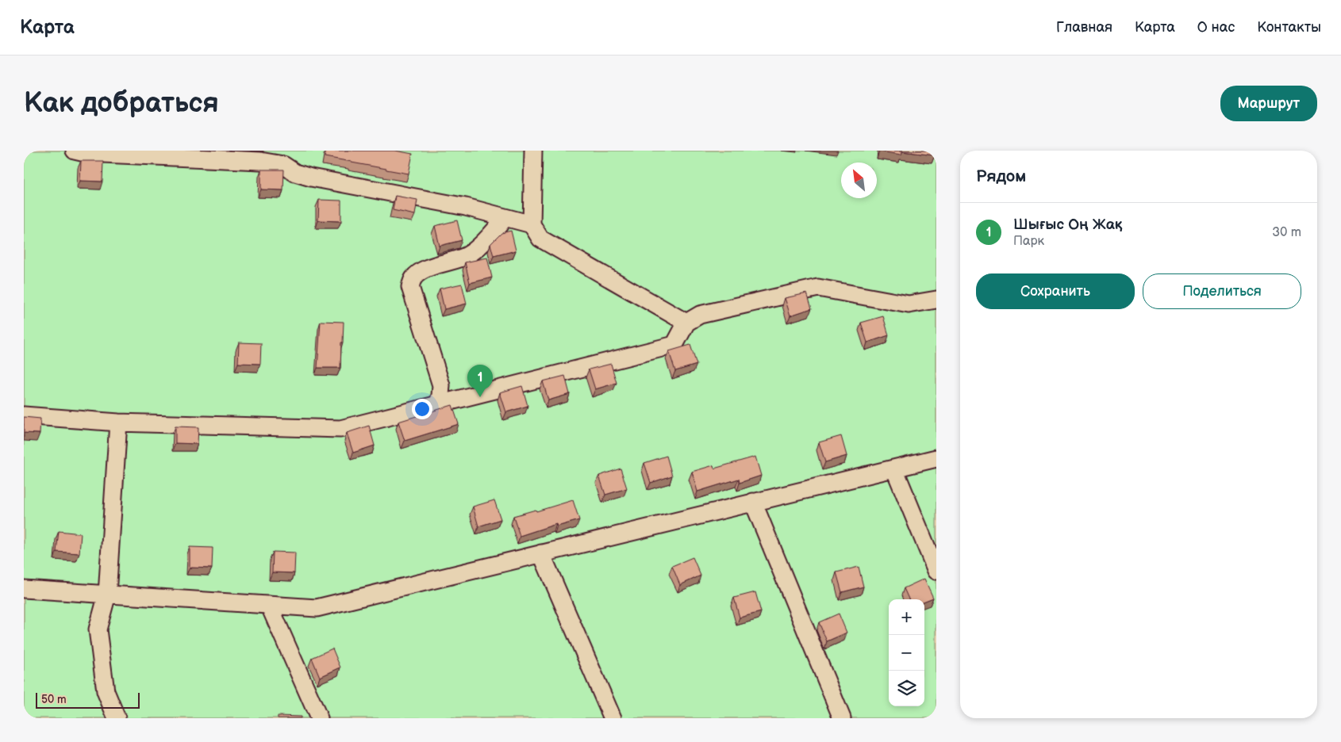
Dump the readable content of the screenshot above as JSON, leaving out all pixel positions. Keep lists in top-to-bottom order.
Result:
{
  "scale_bar": "50 m",
  "north": "top left",
  "page": {
    "header": "Карта",
    "nav": [
      "Главная",
      "Карта",
      "О нас",
      "Контакты"
    ],
    "buttons": [
      "Маршрут",
      ["Сохранить", "Поделиться"]
    ],
    "title": "Как добраться",
    "heading": "Рядом",
    "list": [
      {
        "mark": "1",
        "name": "Шығыс Оң Жақ",
        "note": "Парк",
        "value": "30 m"
      }
    ],
    "pins": "1",
    "map_buttons": ["+", "−"],
    "scale": "50 m"
  }
}
